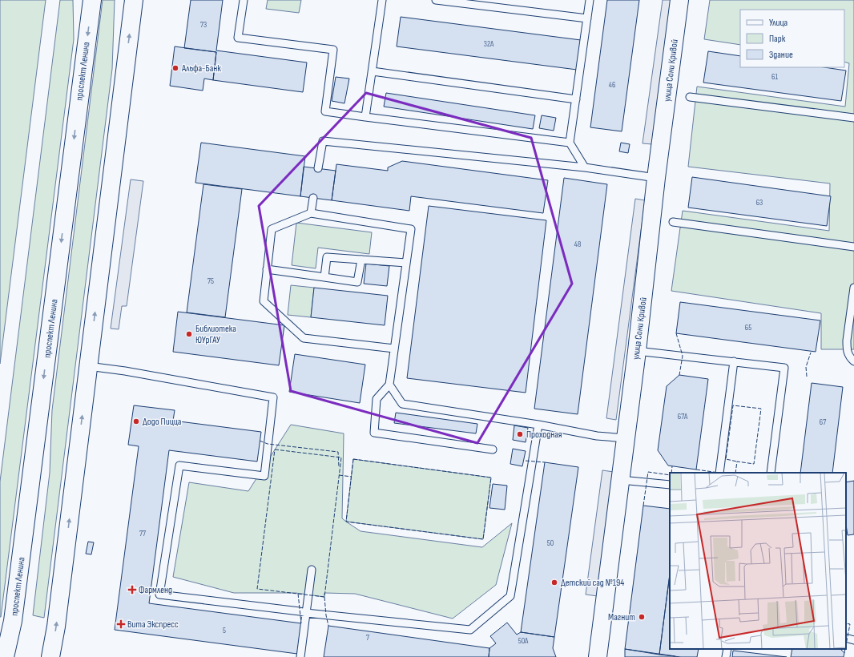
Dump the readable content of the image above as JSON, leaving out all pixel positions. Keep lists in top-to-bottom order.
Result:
{
  "streets": {
    "main road": ["улица Сони Кривой", "проспект Ленина"]
  },
  "places": {
    "other": [
      "Альфа-Банк",
      "Библиотека ЮУрГАУ",
      "Додо Пицца",
      "Проходная",
      "Детский сад №194",
      "Магнит"
    ],
    "health": ["Фармленд", "Вита Экспресс"]
  },
  "house_numbers": [
    "73",
    "32А",
    "61",
    "46",
    "63",
    "48",
    "75",
    "65",
    "67А",
    "67",
    "77",
    "50",
    "5",
    "7",
    "50А"
  ],
  "legend": ["Улица", "Парк", "Здание"]
}
